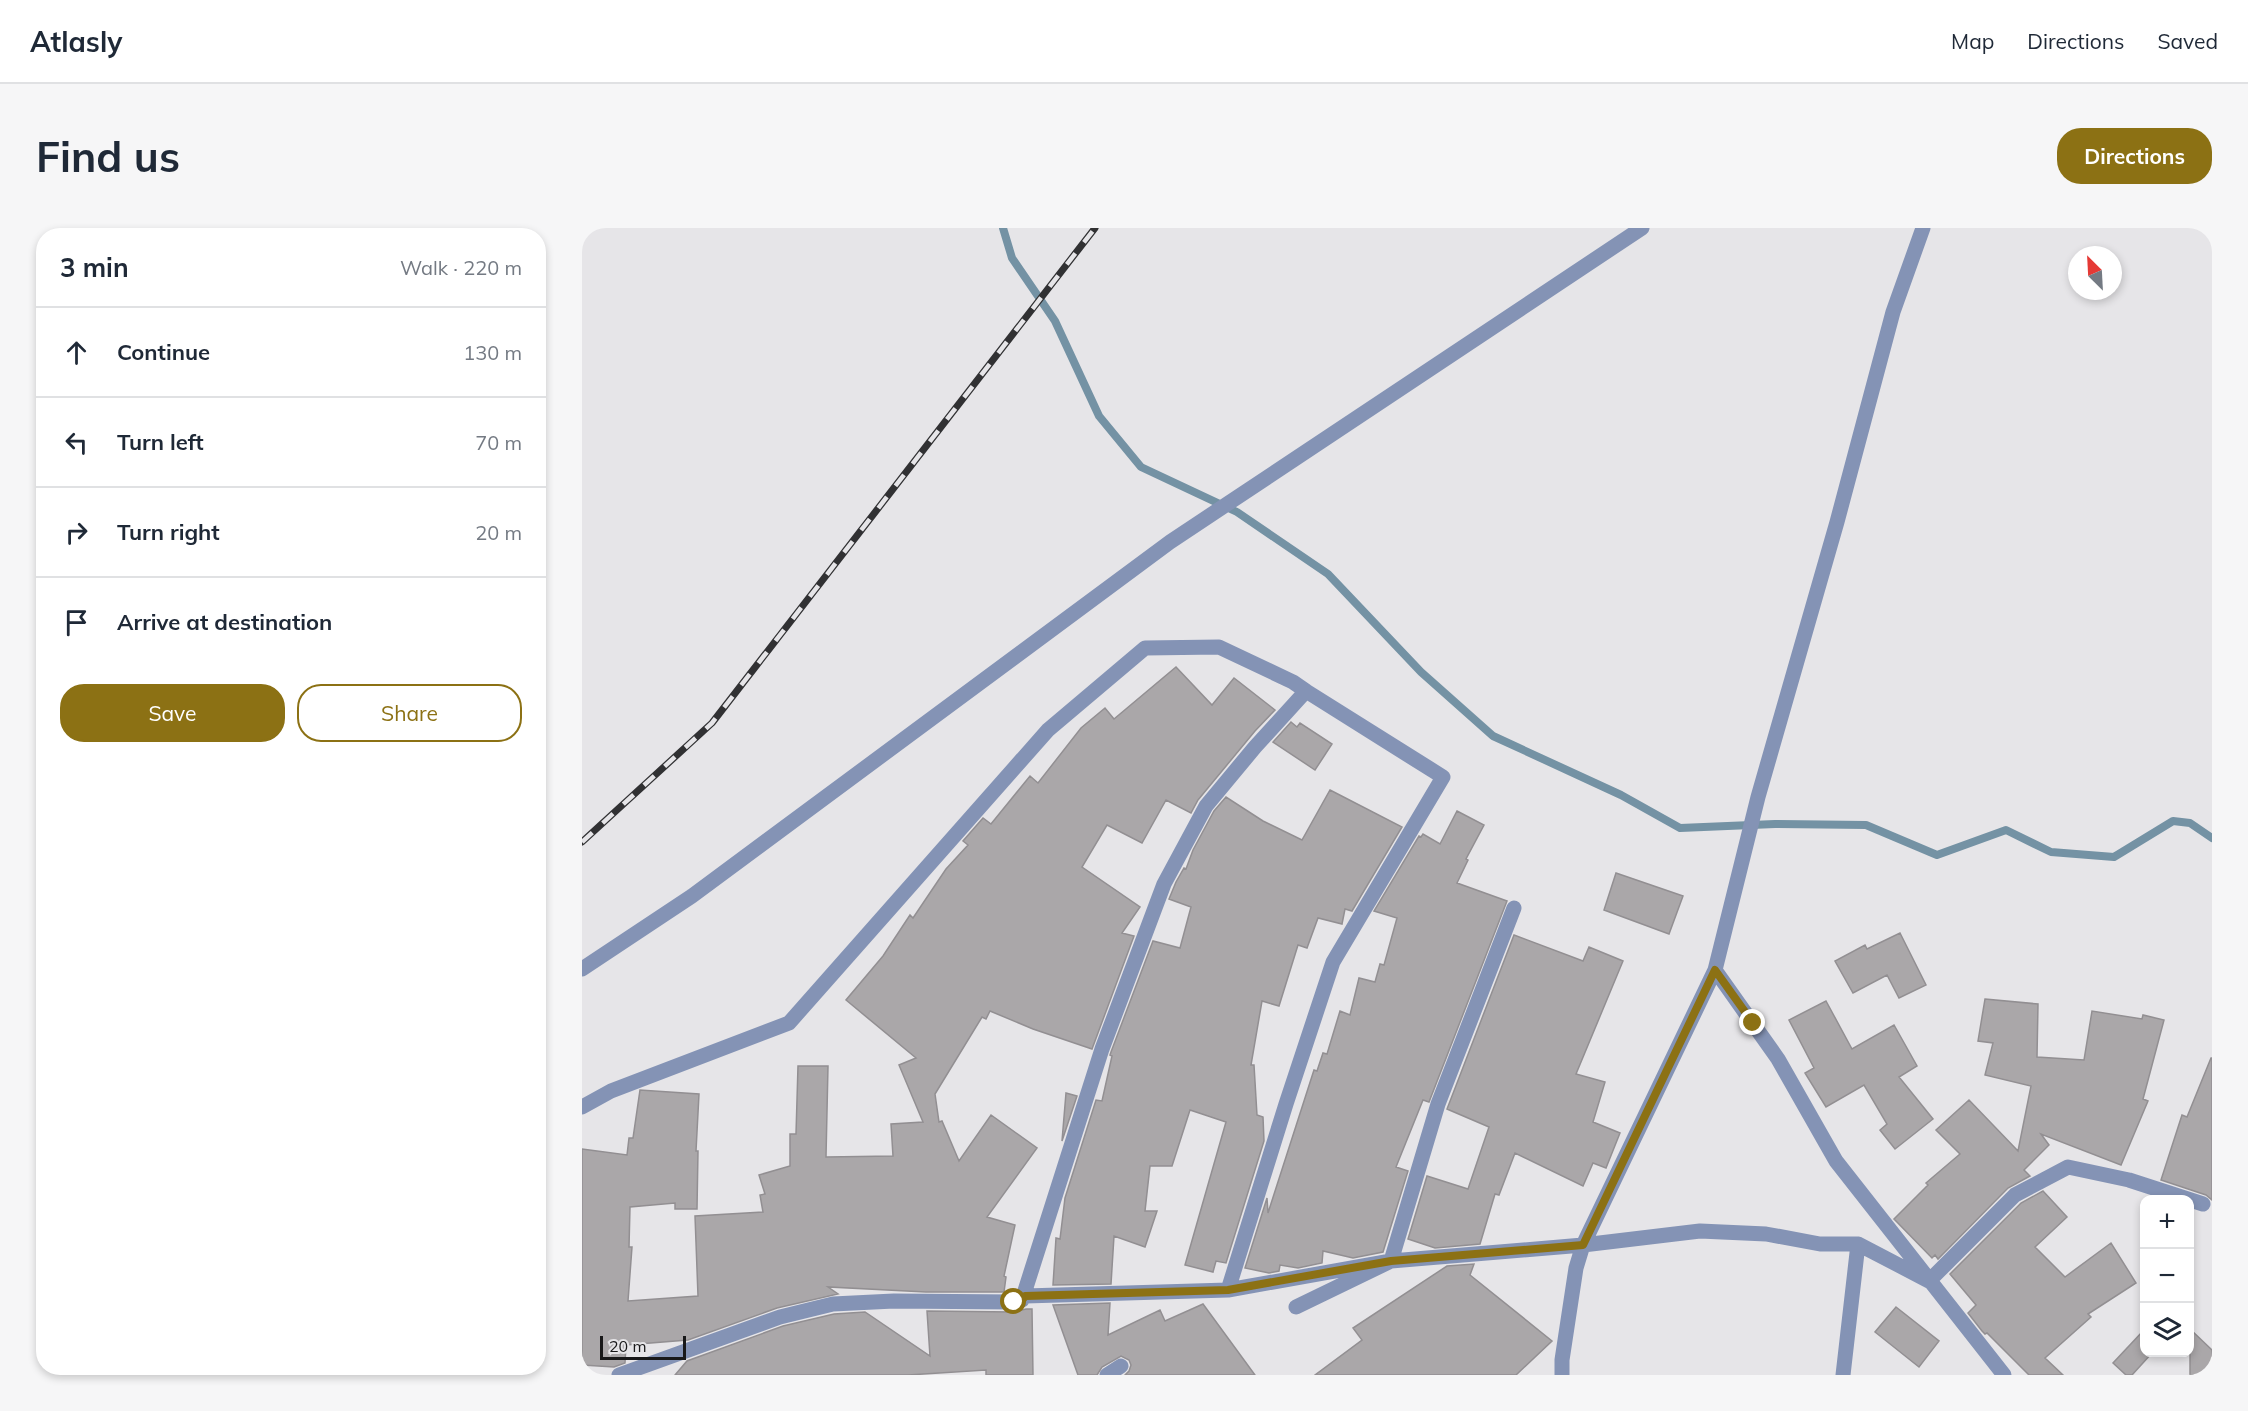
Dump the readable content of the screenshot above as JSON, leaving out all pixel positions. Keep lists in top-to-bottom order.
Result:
{
  "scale_bar": "20 m",
  "north": "top left",
  "page": {
    "header": "Atlasly",
    "nav": ["Map", "Directions", "Saved"],
    "buttons": [
      "Directions",
      ["Save", "Share"]
    ],
    "title": "Find us",
    "heading": ["3 min", "Walk · 220 m"],
    "list": [
      ["Continue", "130 m"],
      ["Turn left", "70 m"],
      ["Turn right", "20 m"],
      "Arrive at destination"
    ],
    "map_buttons": ["+", "−"],
    "scale": "20 m"
  }
}
